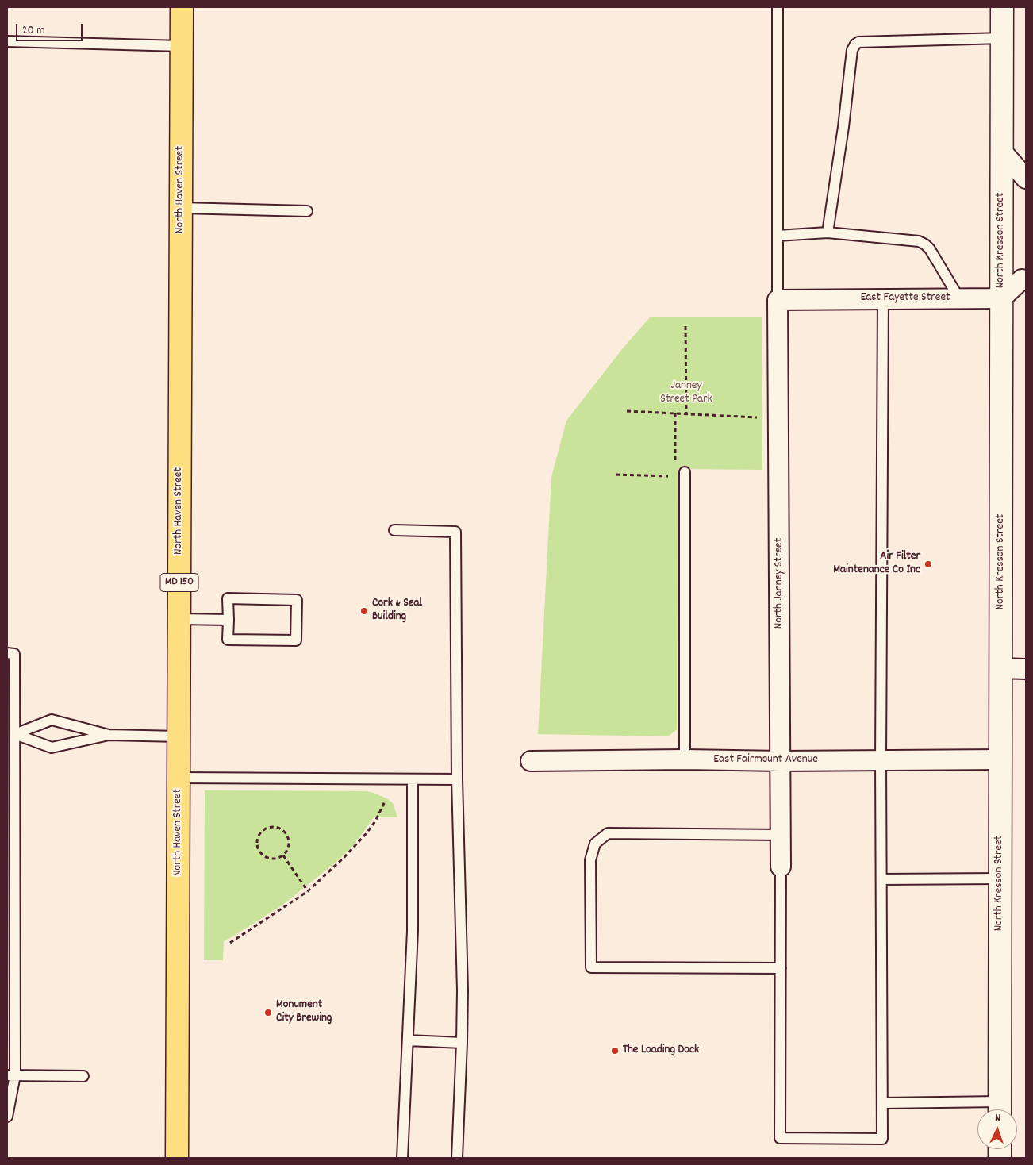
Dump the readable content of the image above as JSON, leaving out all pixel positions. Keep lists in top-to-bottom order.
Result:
{
  "streets": {
    "main road": ["North Haven Street", "MD 150"],
    "street": [
      "North Kresson Street",
      "East Fayette Street",
      "North Janney Street",
      "East Fairmount Avenue"
    ]
  },
  "crossings": [
    ["North Kresson Street", "East Fayette Street"],
    ["North Kresson Street", "East Fairmount Avenue"],
    ["East Fayette Street", "North Janney Street"],
    ["North Janney Street", "East Fairmount Avenue"]
  ],
  "parks": ["Janney Street Park"],
  "places": [
    "Air Filter Maintenance Co Inc",
    "Cork & Seal Building",
    "Monument City Brewing",
    "The Loading Dock"
  ],
  "scale_bar": "20 m",
  "north": "top"
}
